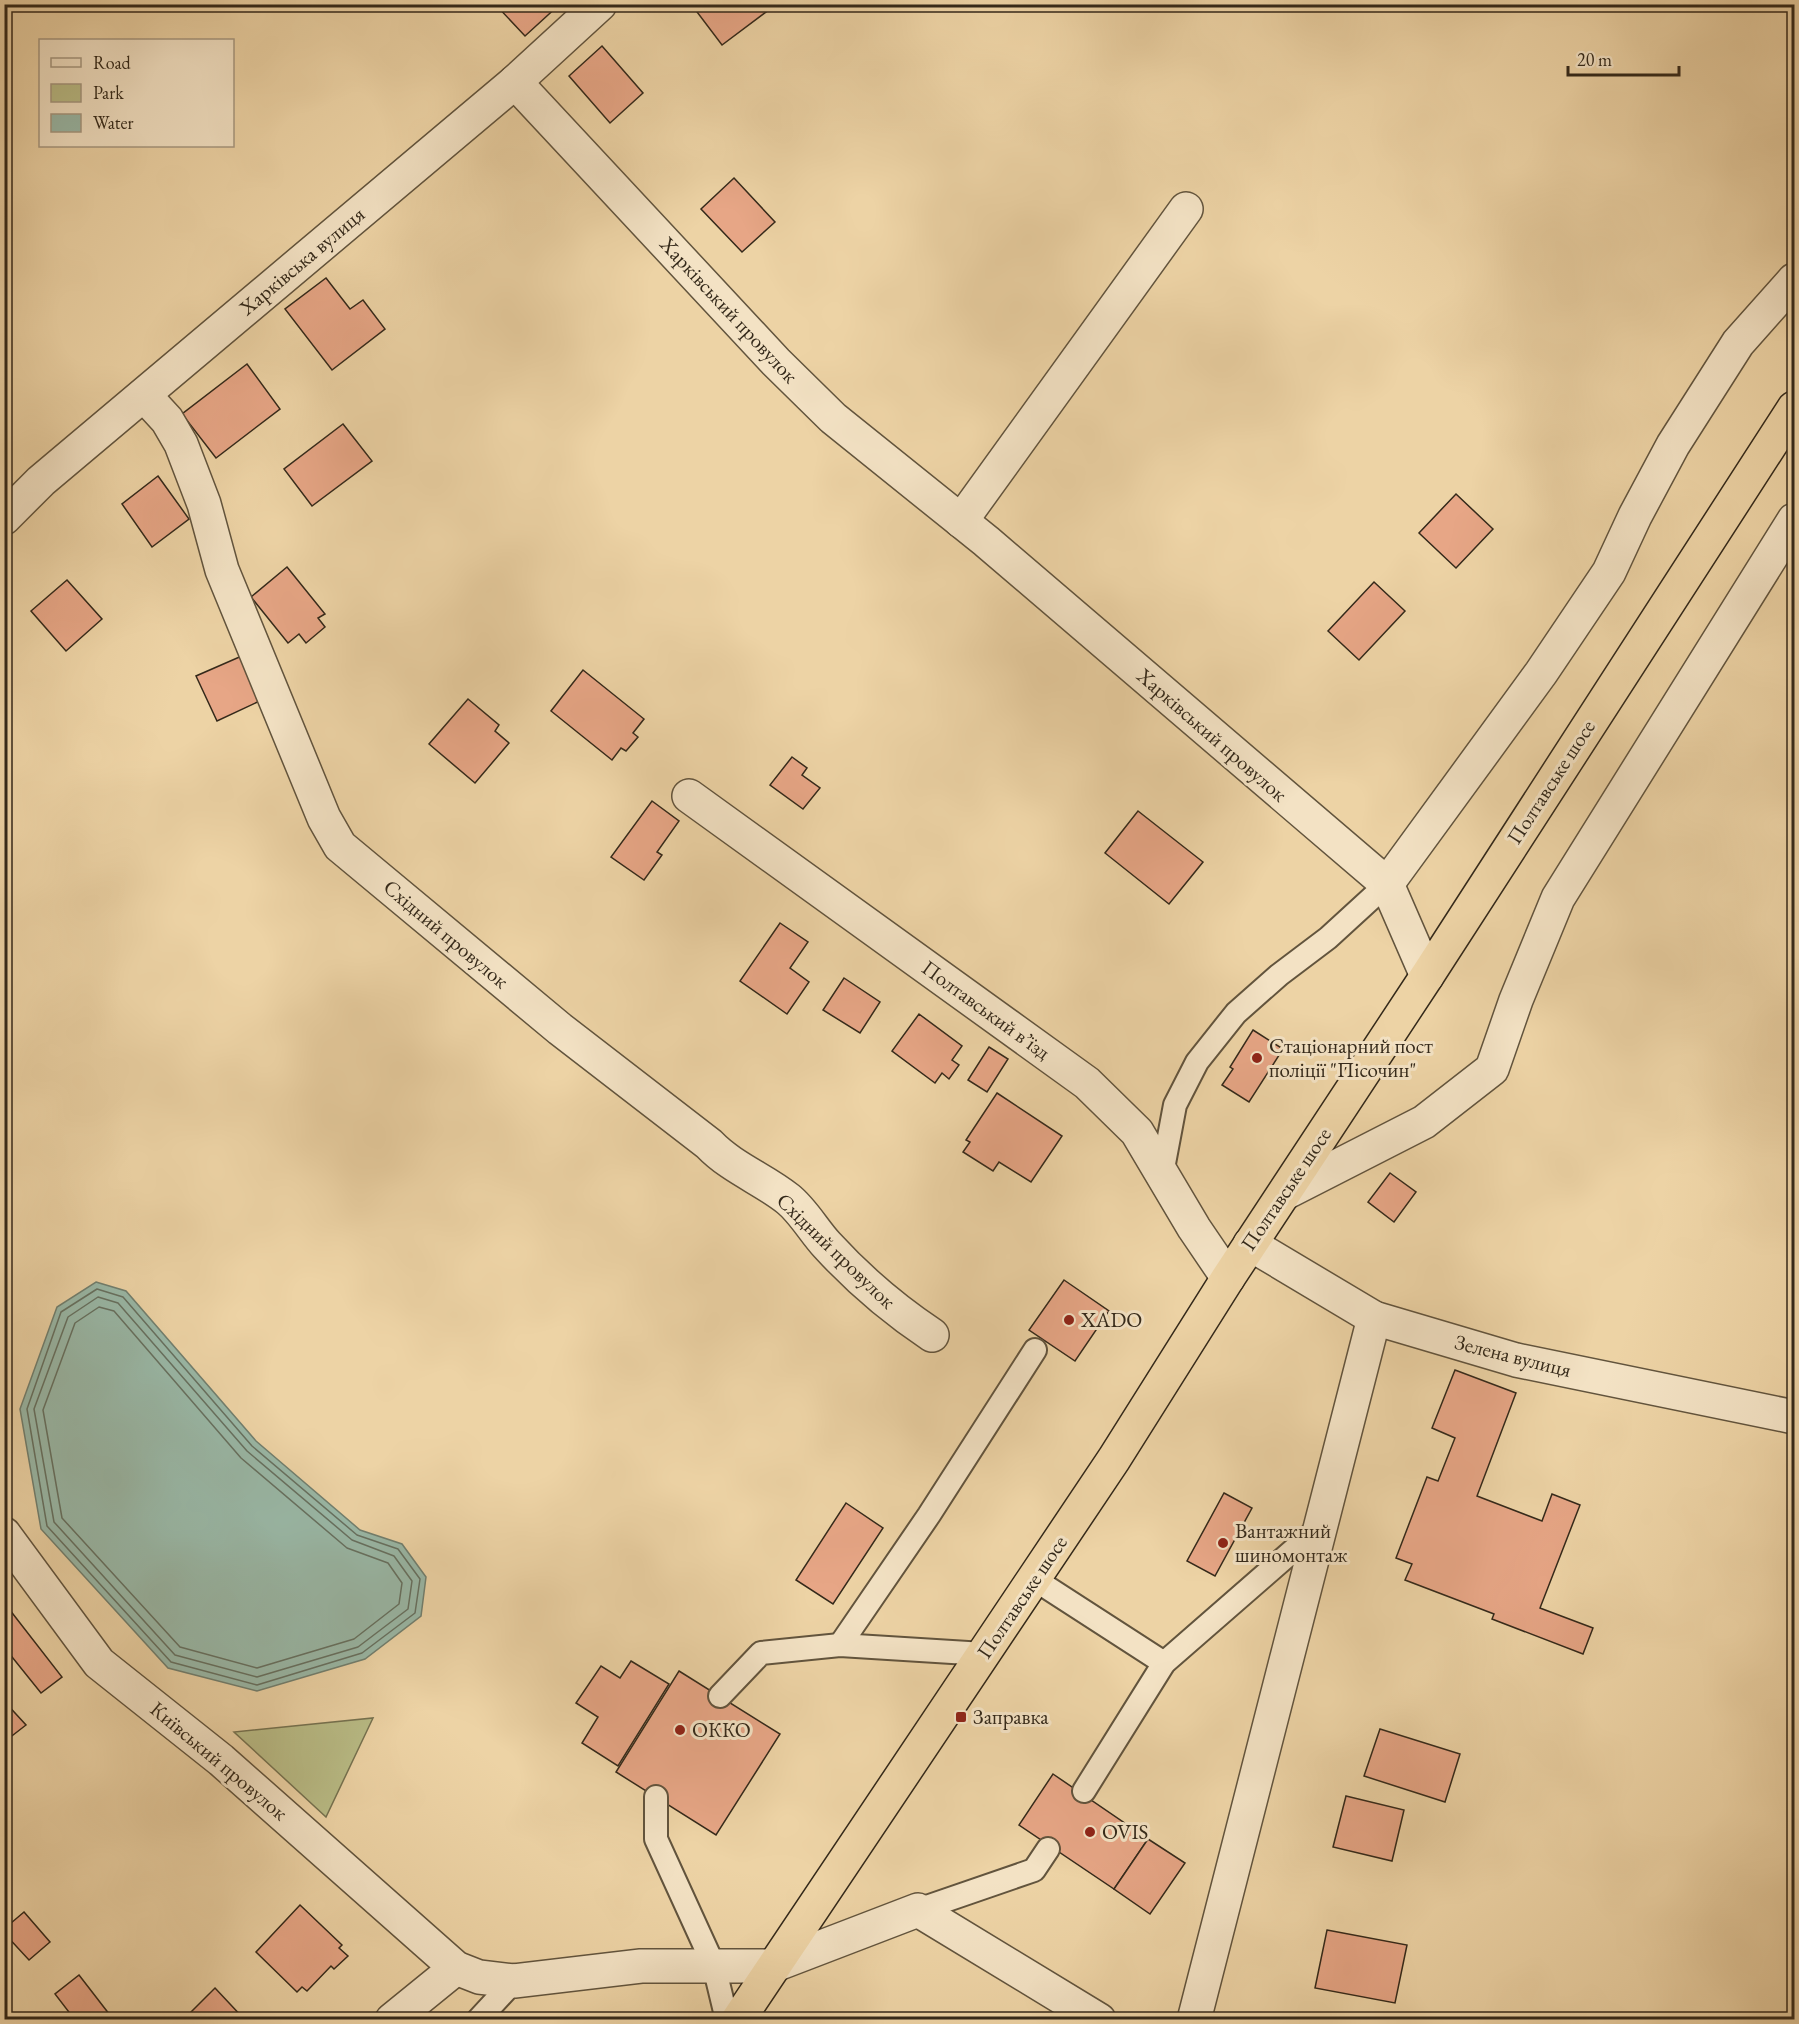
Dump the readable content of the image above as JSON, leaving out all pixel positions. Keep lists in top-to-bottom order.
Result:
{
  "streets": {
    "highway": ["Полтавське шосе"],
    "street": [
      "Харківська вулиця",
      "Харківський провулок",
      "Східний провулок",
      "Полтавський в’їзд",
      "Зелена вулиця",
      "Київський провулок"
    ]
  },
  "crossings": [
    ["Харківська вулиця", "Харківський провулок"],
    ["Харківська вулиця", "Східний провулок"],
    ["Харківський провулок", "Полтавське шосе"],
    ["Полтавське шосе", "Полтавський в’їзд"],
    ["Полтавське шосе", "Зелена вулиця"]
  ],
  "places": {
    "other": [
      "Стаціонарний пост поліції \"Пісочин\"",
      "XADO",
      "Вантажний шиномонтаж",
      "ОККО",
      "OVIS"
    ],
    "transit": ["Заправка"]
  },
  "legend": ["Road", "Park", "Water"],
  "scale_bar": "20 m"
}
